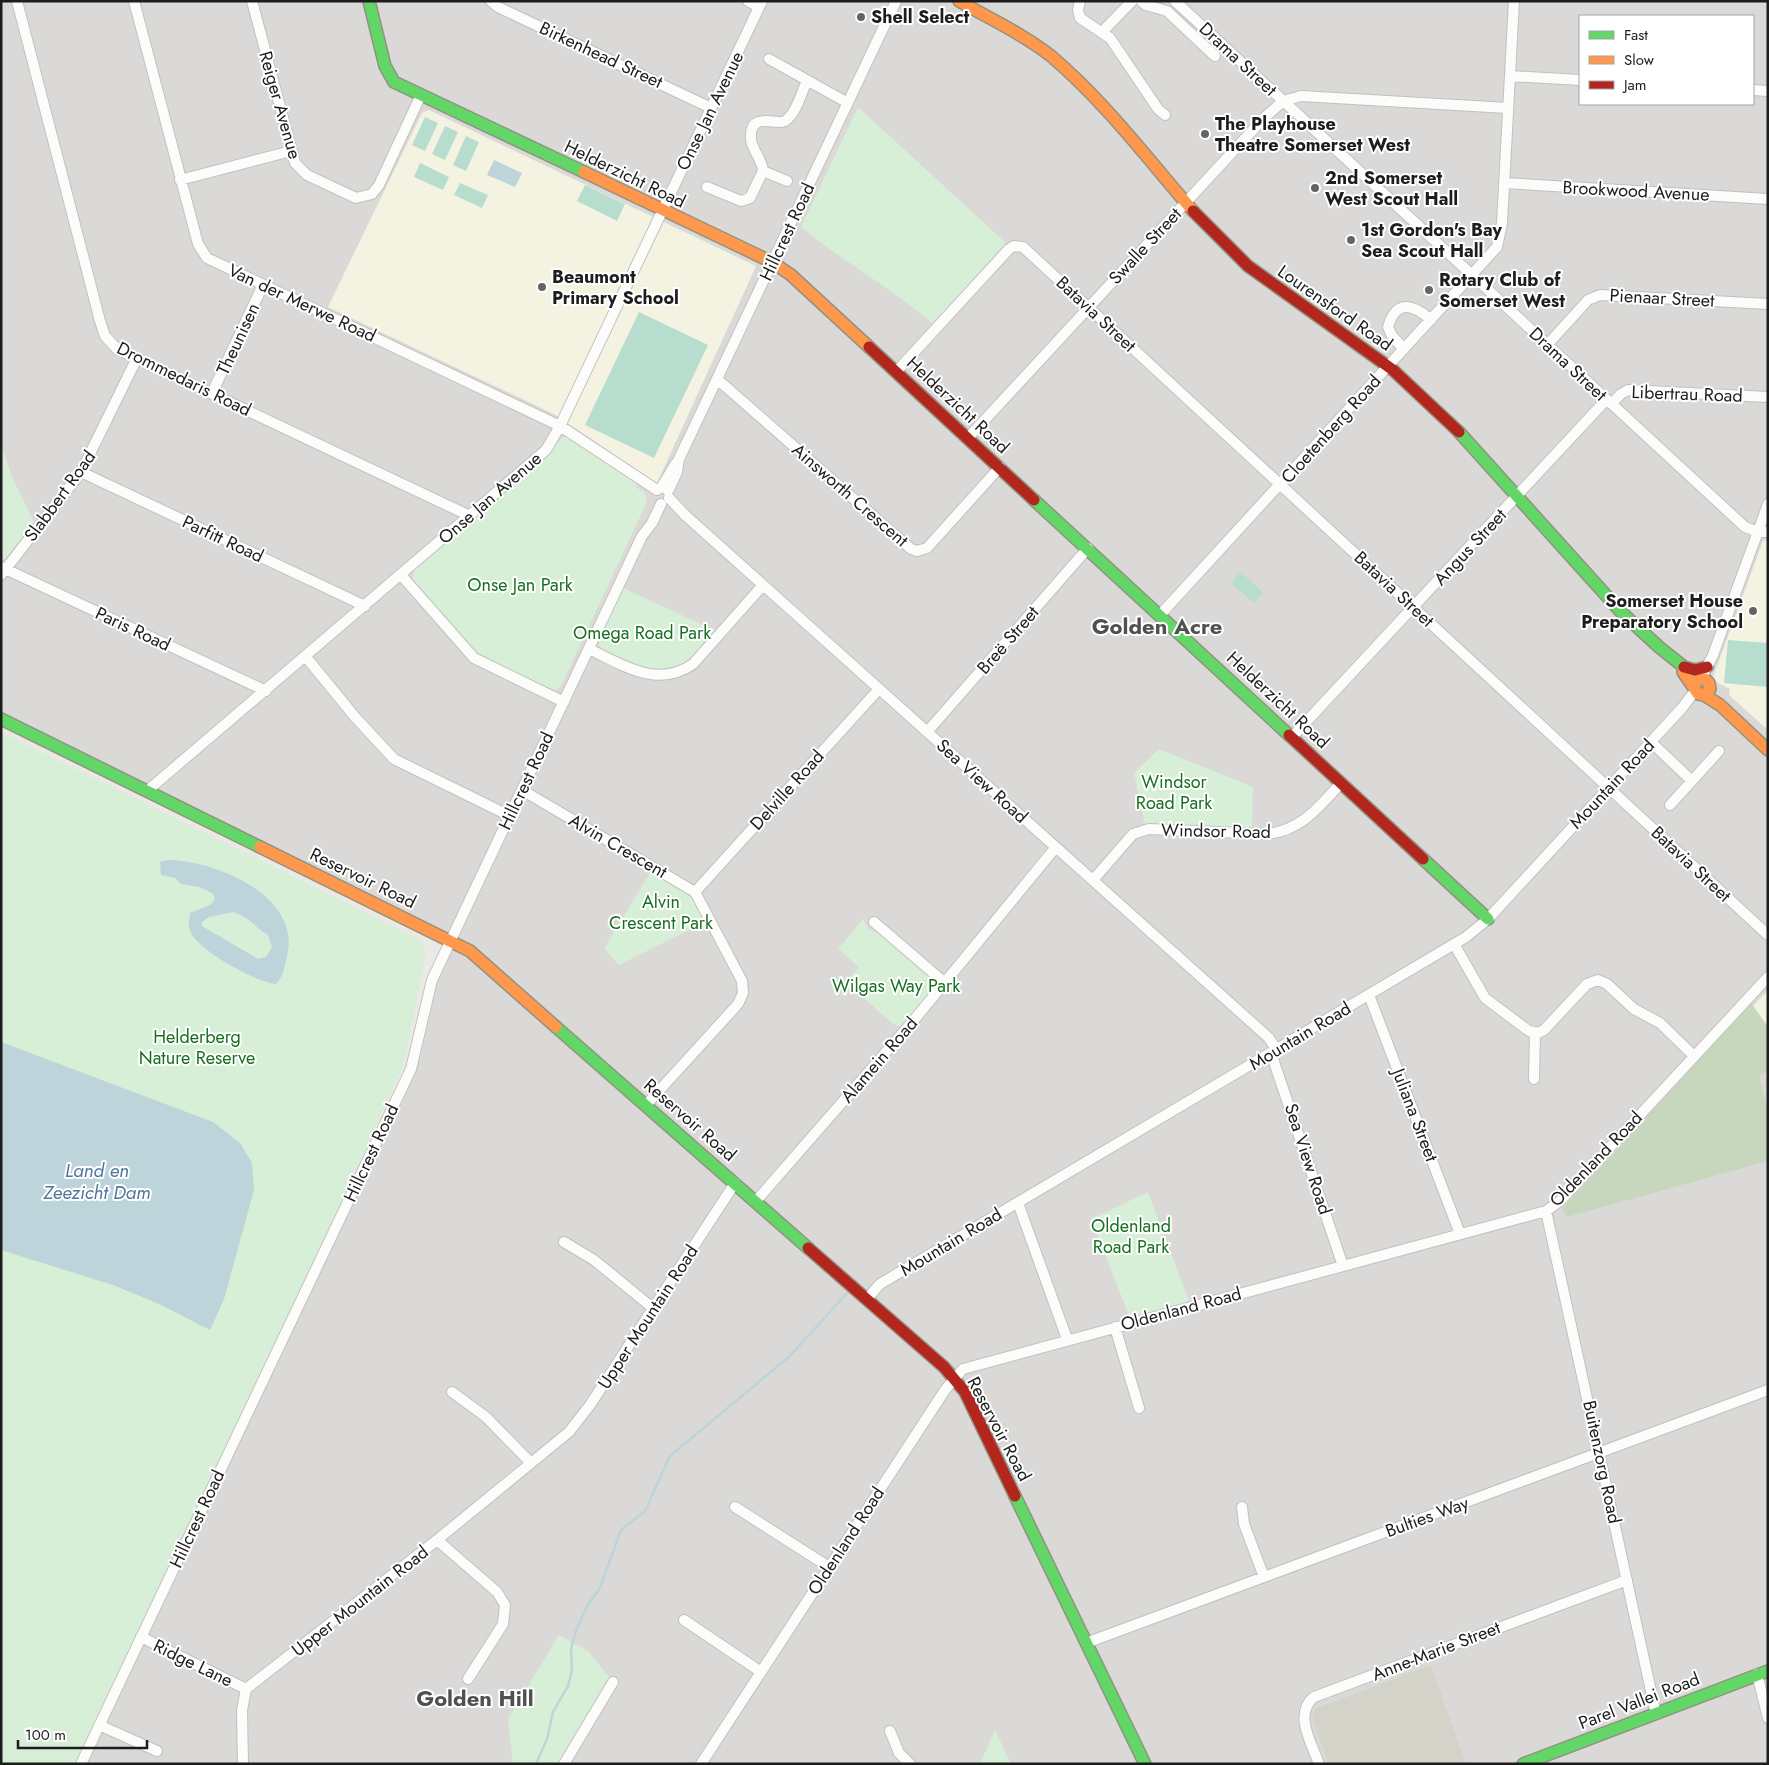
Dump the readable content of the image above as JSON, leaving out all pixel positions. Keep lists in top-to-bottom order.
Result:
{
  "streets": {
    "street": [
      "Birkenhead Street",
      "Drama Street",
      "Reiger Avenue",
      "Onse Jan Avenue",
      "Helderzicht Road",
      "Brookwood Avenue",
      "Hillcrest Road",
      "Swalle Street",
      "Pienaar Street",
      "Van der Merwe Road",
      "Lourensford Road",
      "Batavia Street",
      "Theunisen",
      "Drommedaris Road",
      "Libertrau Road",
      "Cloetenberg Road",
      "Ainsworth Crescent",
      "Slabbert Road",
      "Parfitt Road",
      "Angus Street",
      "Paris Road",
      "Breë Street",
      "Sea View Road",
      "Mountain Road",
      "Delville Road",
      "Windsor Road",
      "Alvin Crescent",
      "Reservoir Road",
      "Alamein Road",
      "Juliana Street",
      "Oldenland Road",
      "Upper Mountain Road",
      "Buitenzorg Road",
      "Bulties Way",
      "Anne-Marie Street",
      "Ridge Lane",
      "Parel Vallei Road"
    ]
  },
  "crossings": [
    ["Birkenhead Street", "Onse Jan Avenue"],
    ["Drama Street", "Swalle Street"],
    ["Drama Street", "Pienaar Street"],
    ["Drama Street", "Libertrau Road"],
    ["Drama Street", "Cloetenberg Road"],
    ["Drama Street", "Angus Street"],
    ["Reiger Avenue", "Helderzicht Road"],
    ["Onse Jan Avenue", "Helderzicht Road"],
    ["Onse Jan Avenue", "Van der Merwe Road"],
    ["Onse Jan Avenue", "Drommedaris Road"],
    ["Onse Jan Avenue", "Parfitt Road"],
    ["Onse Jan Avenue", "Paris Road"],
    ["Onse Jan Avenue", "Reservoir Road"],
    ["Helderzicht Road", "Hillcrest Road"],
    ["Helderzicht Road", "Swalle Street"],
    ["Helderzicht Road", "Batavia Street"],
    ["Helderzicht Road", "Cloetenberg Road"],
    ["Helderzicht Road", "Ainsworth Crescent"],
    ["Helderzicht Road", "Angus Street"],
    ["Helderzicht Road", "Breë Street"],
    ["Helderzicht Road", "Mountain Road"],
    ["Helderzicht Road", "Windsor Road"],
    ["Brookwood Avenue", "Cloetenberg Road"],
    ["Hillcrest Road", "Van der Merwe Road"],
    ["Hillcrest Road", "Ainsworth Crescent"],
    ["Hillcrest Road", "Sea View Road"],
    ["Hillcrest Road", "Alvin Crescent"],
    ["Hillcrest Road", "Reservoir Road"],
    ["Hillcrest Road", "Ridge Lane"],
    ["Swalle Street", "Lourensford Road"],
    ["Swalle Street", "Batavia Street"],
    ["Van der Merwe Road", "Theunisen"],
    ["Van der Merwe Road", "Sea View Road"],
    ["Lourensford Road", "Cloetenberg Road"],
    ["Lourensford Road", "Angus Street"],
    ["Lourensford Road", "Mountain Road"],
    ["Batavia Street", "Cloetenberg Road"],
    ["Batavia Street", "Angus Street"],
    ["Batavia Street", "Mountain Road"],
    ["Theunisen", "Drommedaris Road"],
    ["Drommedaris Road", "Slabbert Road"],
    ["Libertrau Road", "Angus Street"],
    ["Slabbert Road", "Parfitt Road"],
    ["Slabbert Road", "Paris Road"],
    ["Breë Street", "Sea View Road"],
    ["Sea View Road", "Mountain Road"],
    ["Sea View Road", "Delville Road"],
    ["Sea View Road", "Windsor Road"],
    ["Sea View Road", "Alamein Road"],
    ["Sea View Road", "Oldenland Road"],
    ["Mountain Road", "Reservoir Road"],
    ["Mountain Road", "Juliana Street"],
    ["Delville Road", "Alvin Crescent"],
    ["Reservoir Road", "Alamein Road"],
    ["Reservoir Road", "Oldenland Road"],
    ["Reservoir Road", "Upper Mountain Road"],
    ["Reservoir Road", "Bulties Way"],
    ["Juliana Street", "Oldenland Road"],
    ["Oldenland Road", "Buitenzorg Road"],
    ["Upper Mountain Road", "Ridge Lane"],
    ["Buitenzorg Road", "Bulties Way"],
    ["Buitenzorg Road", "Anne-Marie Street"],
    ["Buitenzorg Road", "Parel Vallei Road"]
  ],
  "districts": ["Golden Acre", "Golden Hill"],
  "water": ["Land en Zeezicht Dam"],
  "parks": [
    "Onse Jan Park",
    "Omega Road Park",
    "Windsor Road Park",
    "Alvin Crescent Park",
    "Wilgas Way Park",
    "Helderberg Nature Reserve",
    "Oldenland Road Park"
  ],
  "places": [
    "Shell Select",
    "The Playhouse Theatre Somerset West",
    "2nd Somerset West Scout Hall",
    "1st Gordon's Bay Sea Scout Hall",
    "Beaumont Primary School",
    "Rotary Club of Somerset West",
    "Somerset House Preparatory School"
  ],
  "legend": ["Fast", "Slow", "Jam"],
  "scale_bar": "100 m"
}
